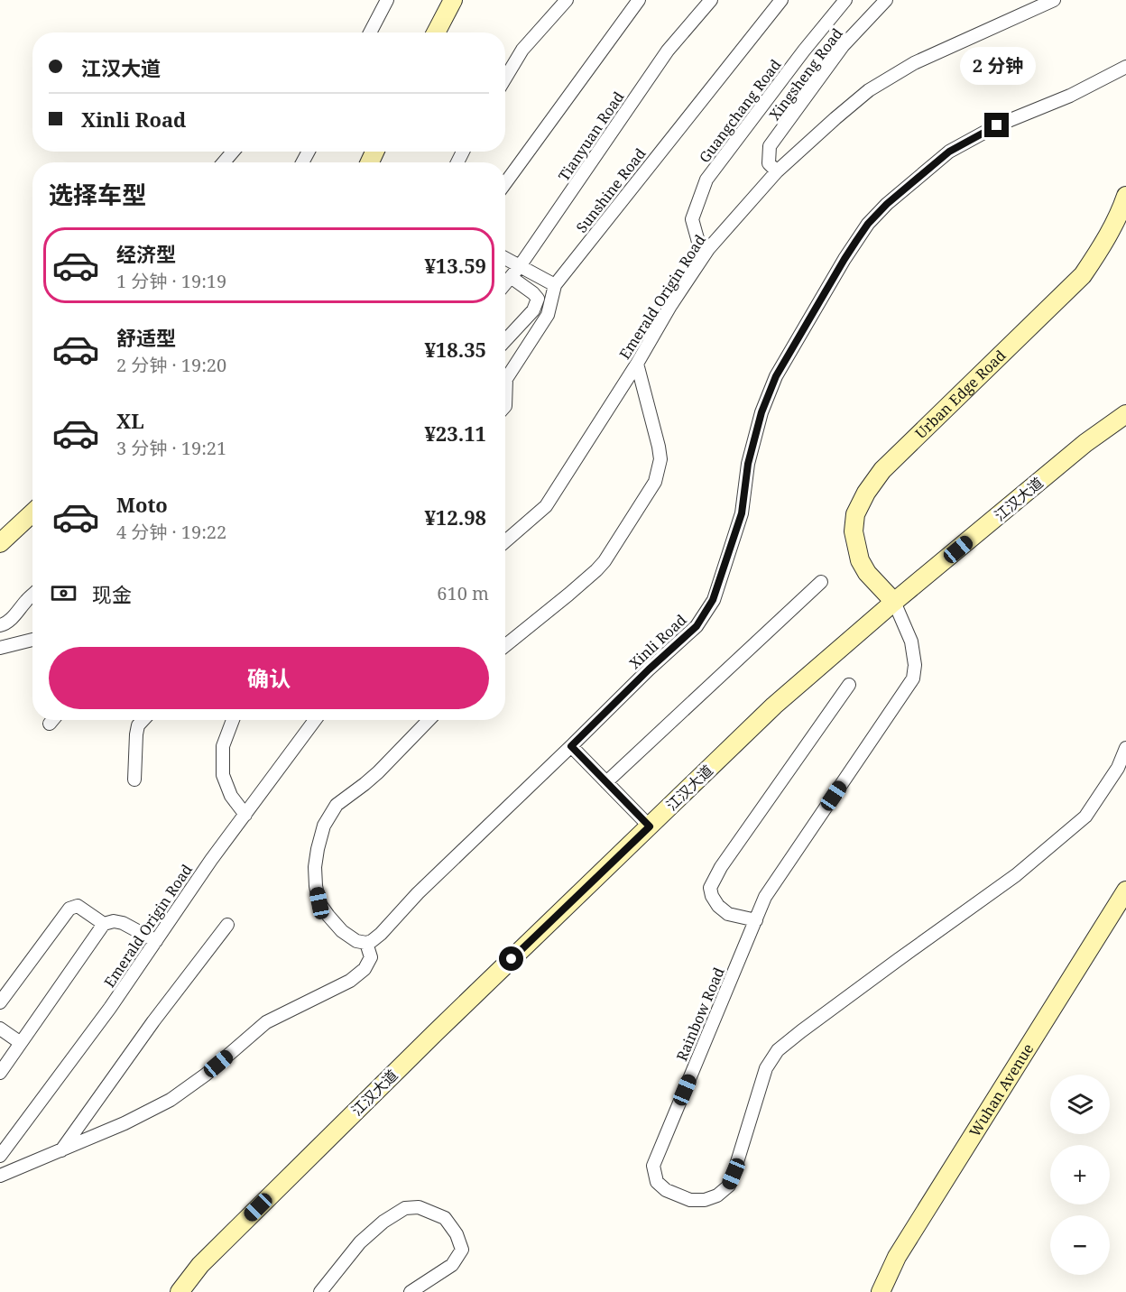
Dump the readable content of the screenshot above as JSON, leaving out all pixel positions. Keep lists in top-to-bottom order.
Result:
{
  "streets": {
    "main road": ["Urban Edge Road", "江汉大道", "Wuhan Avenue"],
    "street": [
      "Xingsheng Road",
      "Guangchang Road",
      "Tianyuan Road",
      "Sunshine Road",
      "Emerald Origin Road",
      "Xinli Road",
      "Rainbow Road"
    ]
  },
  "crossings": [
    ["Xingsheng Road", "Emerald Origin Road"],
    ["Guangchang Road", "Emerald Origin Road"],
    ["Urban Edge Road", "江汉大道"],
    ["Urban Edge Road", "Rainbow Road"],
    ["江汉大道", "Rainbow Road"]
  ],
  "page": {
    "banner": ["江汉大道", "Xinli Road"],
    "bubble": "2 分钟",
    "heading": "选择车型",
    "list": [
      {
        "name": "经济型",
        "note": "1 分钟 · 19:19",
        "value": "¥13.59"
      },
      {
        "name": "舒适型",
        "note": "2 分钟 · 19:20",
        "value": "¥18.35"
      },
      {
        "name": "XL",
        "note": "3 分钟 · 19:21",
        "value": "¥23.11"
      },
      {
        "name": "Moto",
        "note": "4 分钟 · 19:22",
        "value": "¥12.98"
      }
    ],
    "pay": ["现金", "610 m"],
    "buttons": "确认",
    "map_buttons": ["+", "−"]
  }
}
